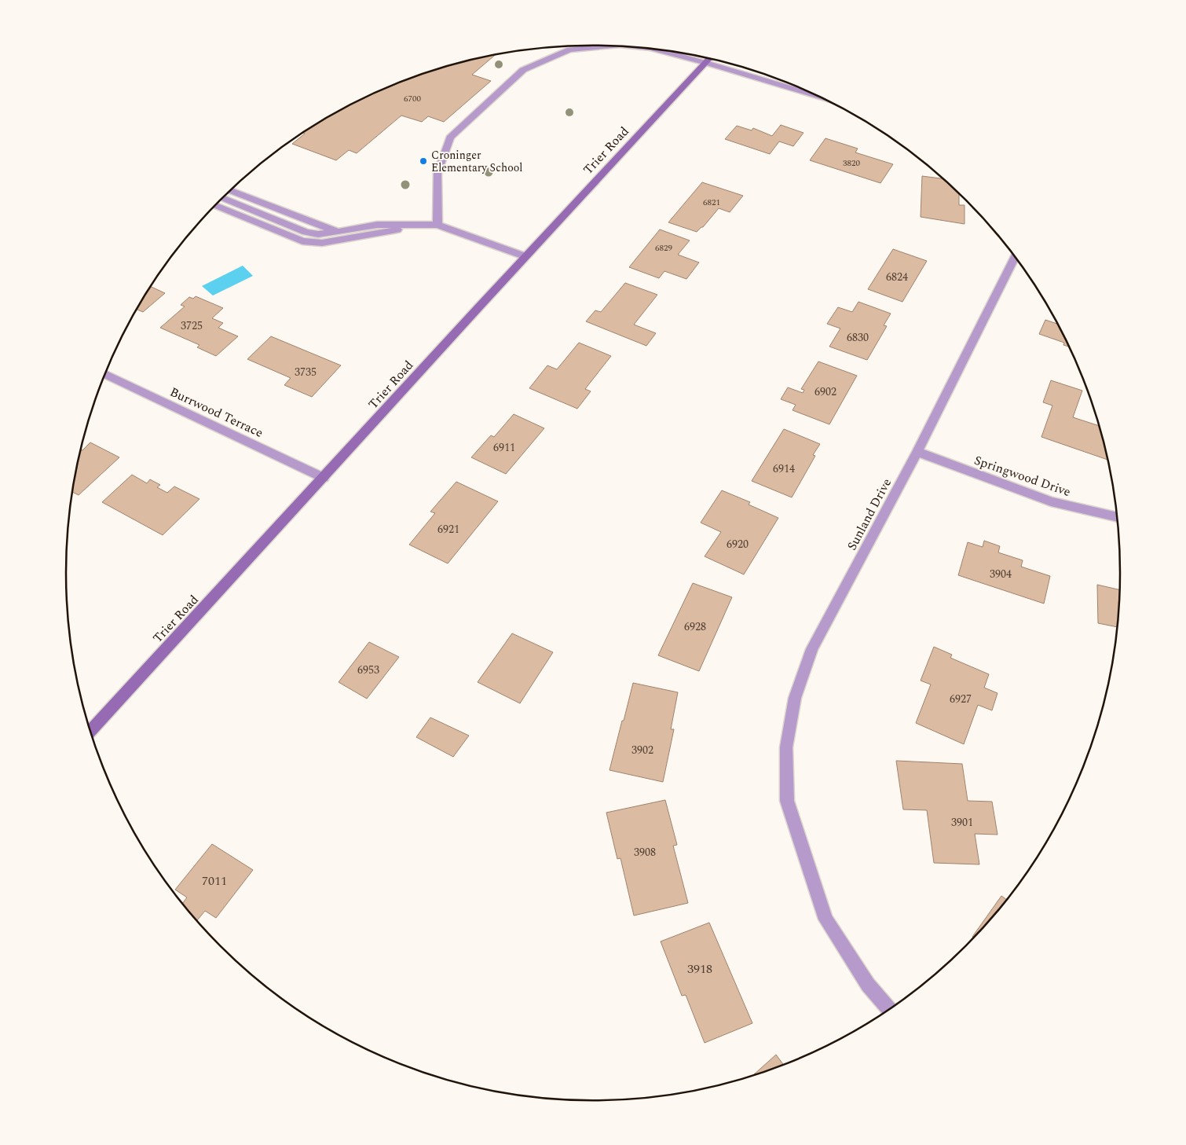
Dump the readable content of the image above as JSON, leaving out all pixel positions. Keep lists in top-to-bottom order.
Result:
{
  "streets": {
    "street": [
      "Trier Road",
      "Burrwood Terrace",
      "Springwood Drive",
      "Sunland Drive"
    ]
  },
  "crossings": [
    ["Trier Road", "Burrwood Terrace"],
    ["Springwood Drive", "Sunland Drive"]
  ],
  "places": ["Croninger Elementary School"],
  "house_numbers": [
    "6700",
    "3820",
    "6821",
    "6829",
    "6824",
    "3725",
    "6830",
    "3735",
    "6902",
    "6911",
    "6914",
    "6921",
    "6920",
    "3904",
    "6928",
    "6953",
    "6927",
    "3902",
    "3901",
    "3908",
    "7011",
    "3918"
  ]
}
